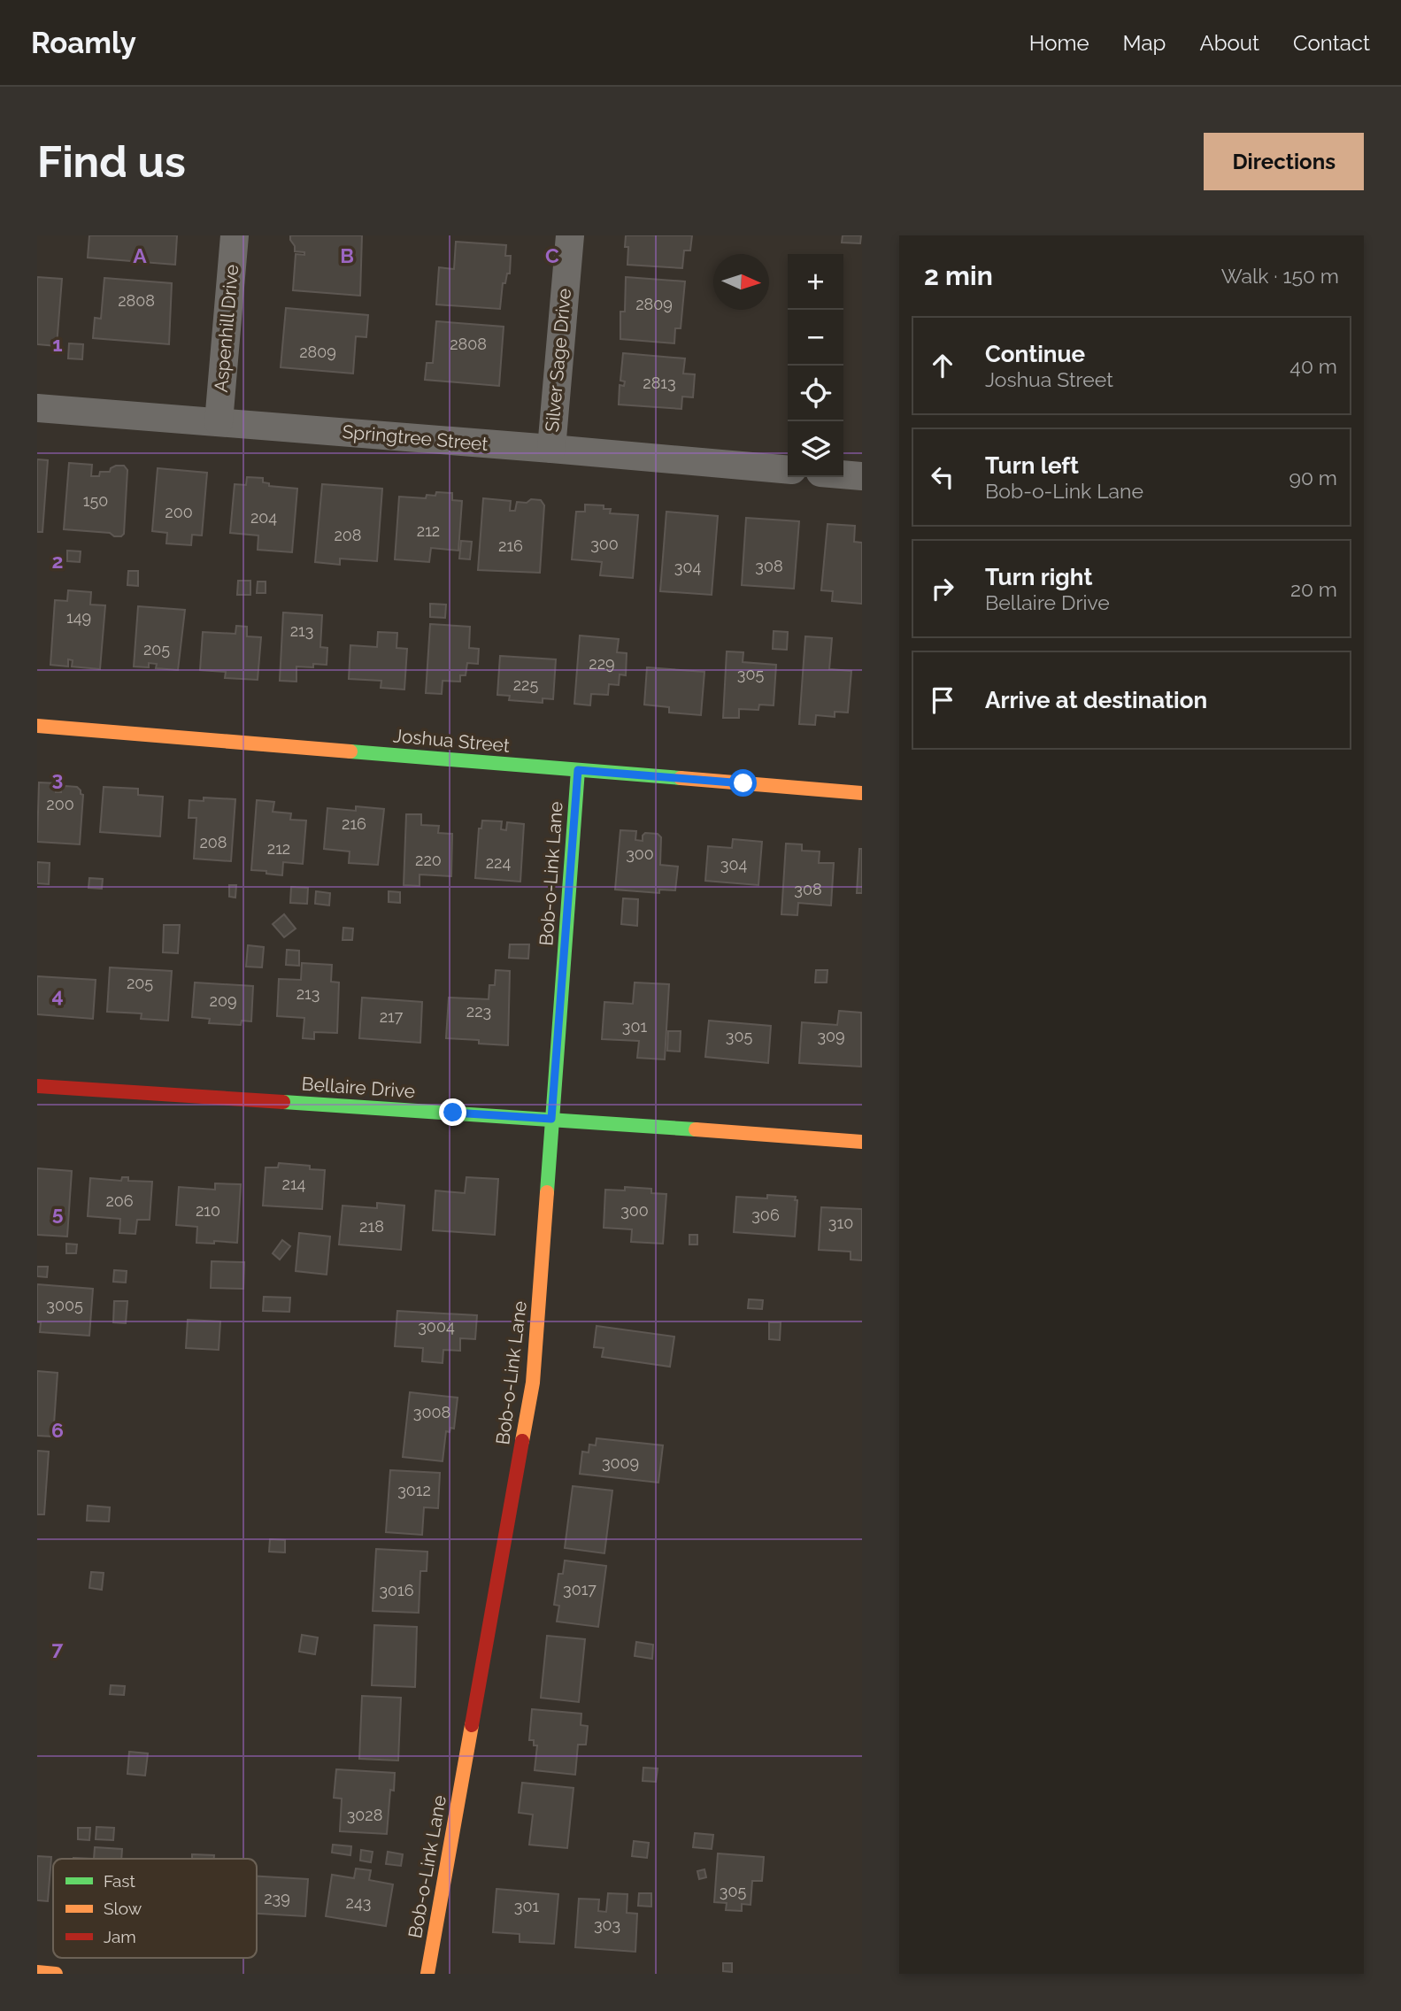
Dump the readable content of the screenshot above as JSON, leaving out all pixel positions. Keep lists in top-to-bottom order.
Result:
{
  "streets": {
    "street": [
      "Aspenhill Drive",
      "Silver Sage Drive",
      "Springtree Street",
      "Joshua Street",
      "Bob-o-Link Lane",
      "Bellaire Drive"
    ]
  },
  "crossings": [
    ["Aspenhill Drive", "Springtree Street"],
    ["Silver Sage Drive", "Springtree Street"],
    ["Joshua Street", "Bob-o-Link Lane"],
    ["Bob-o-Link Lane", "Bellaire Drive"]
  ],
  "house_numbers": [
    "2808",
    "2809",
    "2808",
    "2809",
    "2813",
    "150",
    "200",
    "204",
    "212",
    "208",
    "300",
    "216",
    "308",
    "304",
    "149",
    "213",
    "205",
    "229",
    "305",
    "225",
    "200",
    "216",
    "208",
    "212",
    "300",
    "220",
    "224",
    "304",
    "308",
    "205",
    "213",
    "209",
    "223",
    "217",
    "301",
    "305",
    "309",
    "214",
    "206",
    "210",
    "300",
    "306",
    "310",
    "218",
    "3005",
    "3004",
    "3008",
    "3009",
    "3012",
    "3017",
    "3016",
    "3028",
    "305",
    "239",
    "243",
    "301",
    "303"
  ],
  "legend": ["Fast", "Slow", "Jam"],
  "north": "right",
  "page": {
    "header": "Roamly",
    "nav": [
      "Home",
      "Map",
      "About",
      "Contact"
    ],
    "buttons": "Directions",
    "title": "Find us",
    "heading": ["2 min", "Walk · 150 m"],
    "map_buttons": ["+", "−"],
    "list": [
      ["Continue", "Joshua Street", "40 m"],
      ["Turn left", "Bob-o-Link Lane", "90 m"],
      ["Turn right", "Bellaire Drive", "20 m"],
      "Arrive at destination"
    ]
  },
  "grid": {
    "columns": ["A", "B", "C"],
    "rows": [
      "1",
      "2",
      "3",
      "4",
      "5",
      "6",
      "7"
    ]
  }
}
